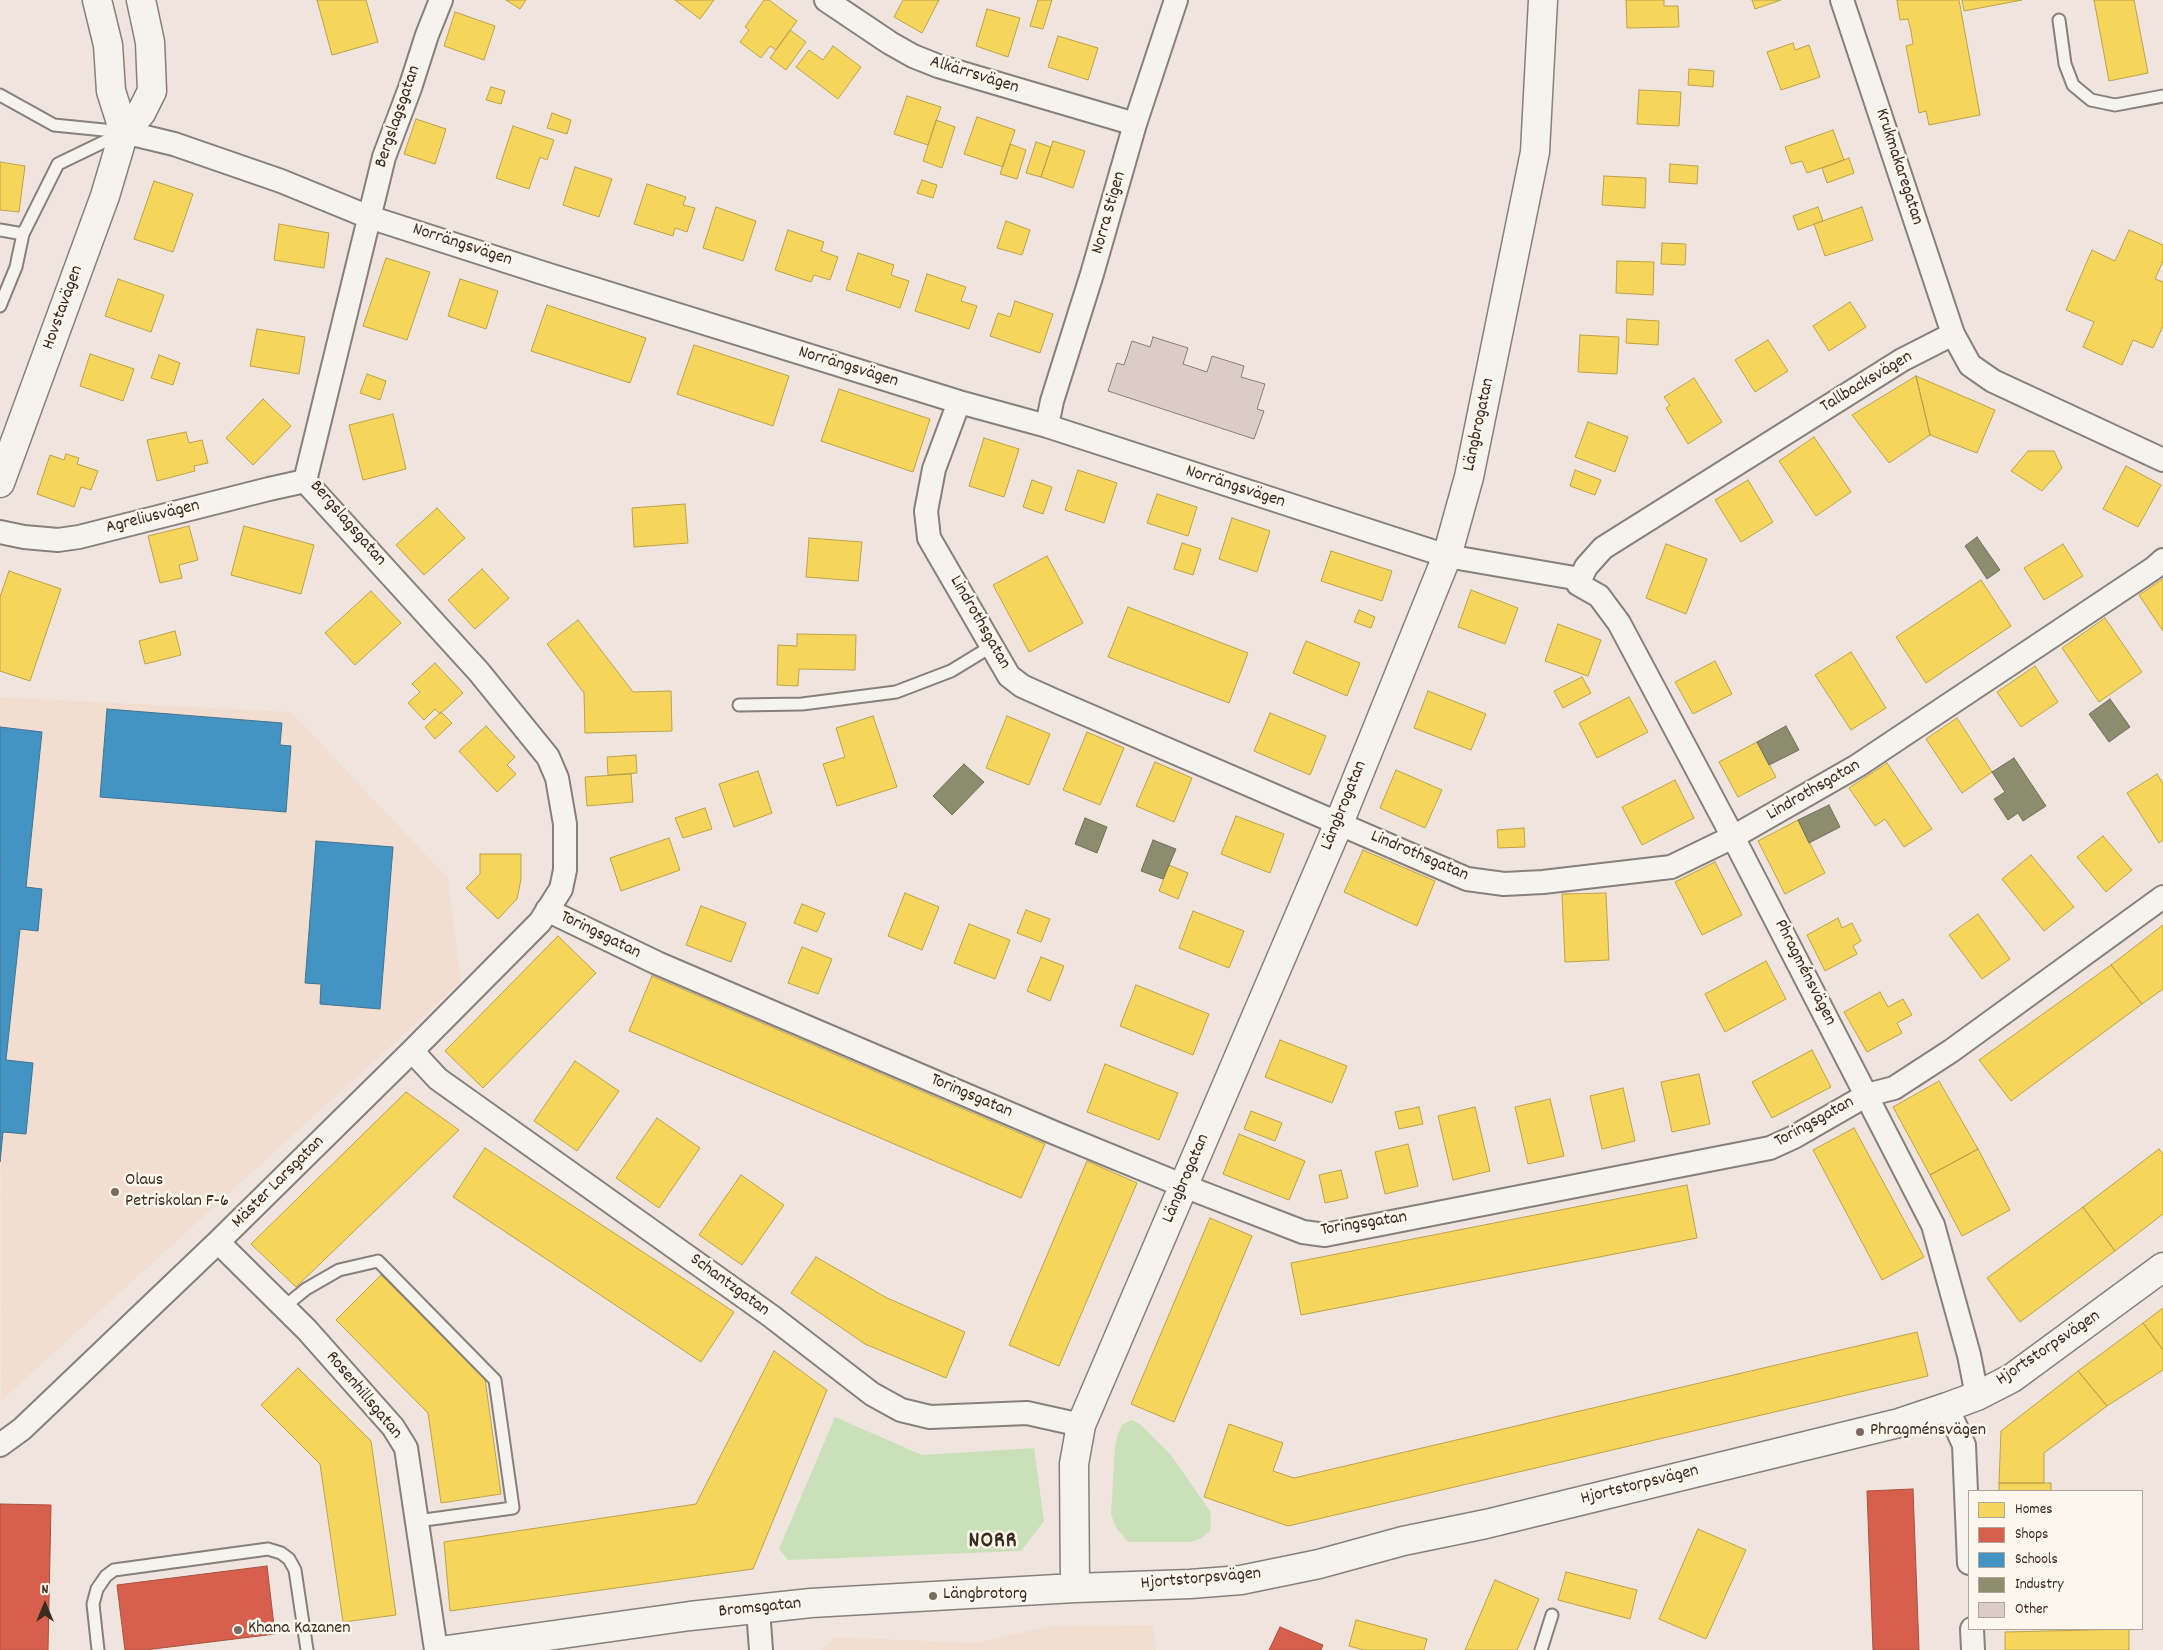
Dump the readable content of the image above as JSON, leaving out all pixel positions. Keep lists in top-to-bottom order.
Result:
{
  "streets": {
    "street": [
      "Alkärrsvägen",
      "Bergslagsgatan",
      "Krukmakaregatan",
      "Norra Stigen",
      "Norrängsvägen",
      "Hovstavägen",
      "Tallbacksvägen",
      "Längbrogatan",
      "Agreliusvägen",
      "Lindrothsgatan",
      "Toringsgatan",
      "Phragménsvägen",
      "Mäster Larsgatan",
      "Schantzgatan",
      "Hjortstorpsvägen",
      "Rosenhillsgatan",
      "Bromsgatan"
    ]
  },
  "crossings": [
    ["Alkärrsvägen", "Norra Stigen"],
    ["Bergslagsgatan", "Norrängsvägen"],
    ["Bergslagsgatan", "Agreliusvägen"],
    ["Bergslagsgatan", "Toringsgatan"],
    ["Bergslagsgatan", "Mäster Larsgatan"],
    ["Krukmakaregatan", "Tallbacksvägen"],
    ["Norra Stigen", "Norrängsvägen"],
    ["Norrängsvägen", "Hovstavägen"],
    ["Norrängsvägen", "Tallbacksvägen"],
    ["Norrängsvägen", "Längbrogatan"],
    ["Norrängsvägen", "Lindrothsgatan"],
    ["Norrängsvägen", "Phragménsvägen"],
    ["Tallbacksvägen", "Phragménsvägen"],
    ["Längbrogatan", "Lindrothsgatan"],
    ["Längbrogatan", "Toringsgatan"],
    ["Längbrogatan", "Schantzgatan"],
    ["Längbrogatan", "Hjortstorpsvägen"],
    ["Längbrogatan", "Bromsgatan"],
    ["Lindrothsgatan", "Phragménsvägen"],
    ["Toringsgatan", "Phragménsvägen"],
    ["Toringsgatan", "Mäster Larsgatan"],
    ["Phragménsvägen", "Hjortstorpsvägen"],
    ["Mäster Larsgatan", "Schantzgatan"],
    ["Mäster Larsgatan", "Rosenhillsgatan"],
    ["Hjortstorpsvägen", "Bromsgatan"]
  ],
  "districts": ["NORR"],
  "places": [
    "Olaus Petriskolan F-6",
    "Phragménsvägen",
    "Längbrotorg",
    "Khana Kazanen"
  ],
  "legend": [
    "Homes",
    "Shops",
    "Schools",
    "Industry",
    "Other"
  ],
  "north": "top"
}
